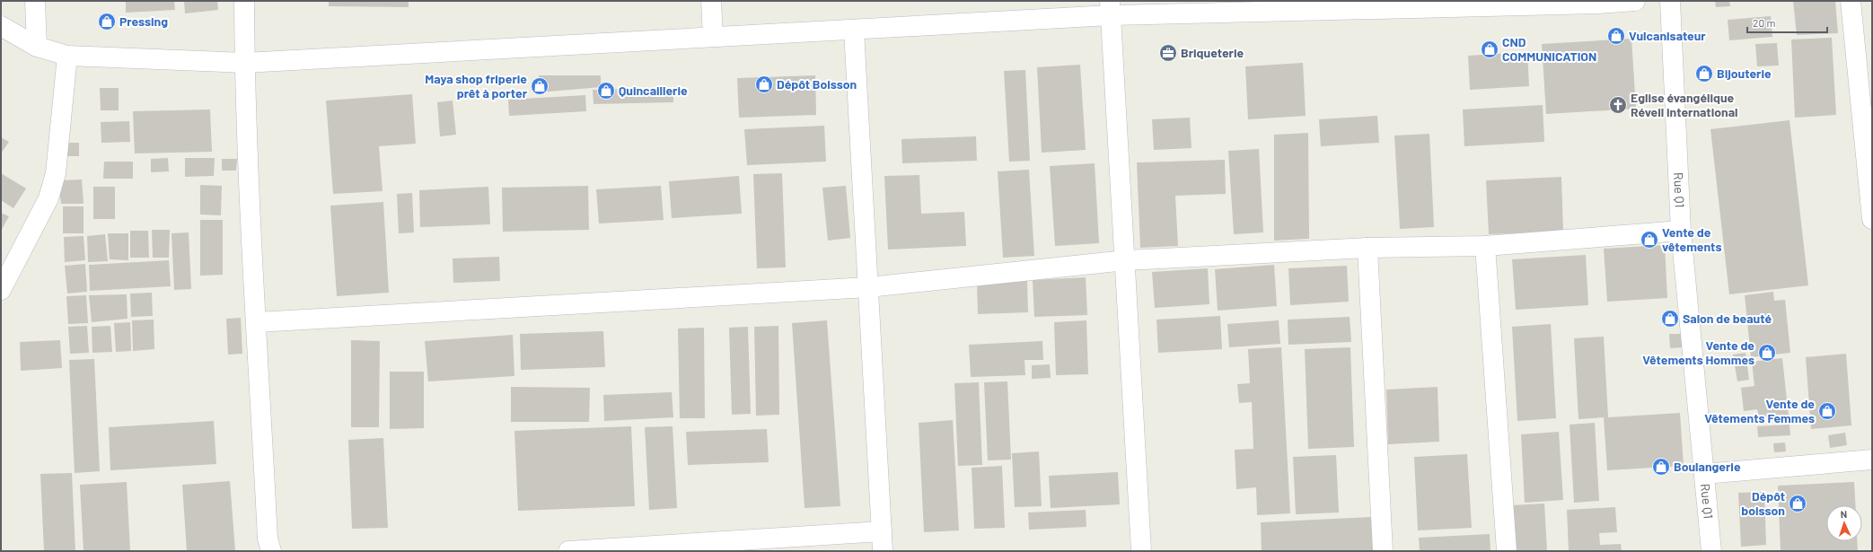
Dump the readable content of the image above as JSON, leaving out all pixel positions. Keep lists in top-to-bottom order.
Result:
{
  "streets": {
    "street": ["Rue Q1"]
  },
  "places": {
    "shop": [
      "Pressing",
      "Vulcanisateur",
      "CND COMMUNICATION",
      "Bijouterie",
      "Dépôt Boisson",
      "Maya shop friperie prêt à porter",
      "Quincaillerie",
      "Vente de vêtements",
      "Salon de beauté",
      "Vente de Vêtements Hommes",
      "Vente de Vêtements Femmes",
      "Boulangerie",
      "Dépôt boisson"
    ],
    "office": ["Briqueterie"],
    "church": ["Eglise évangélique Réveil international"]
  },
  "scale_bar": "20 m",
  "north": "top"
}
